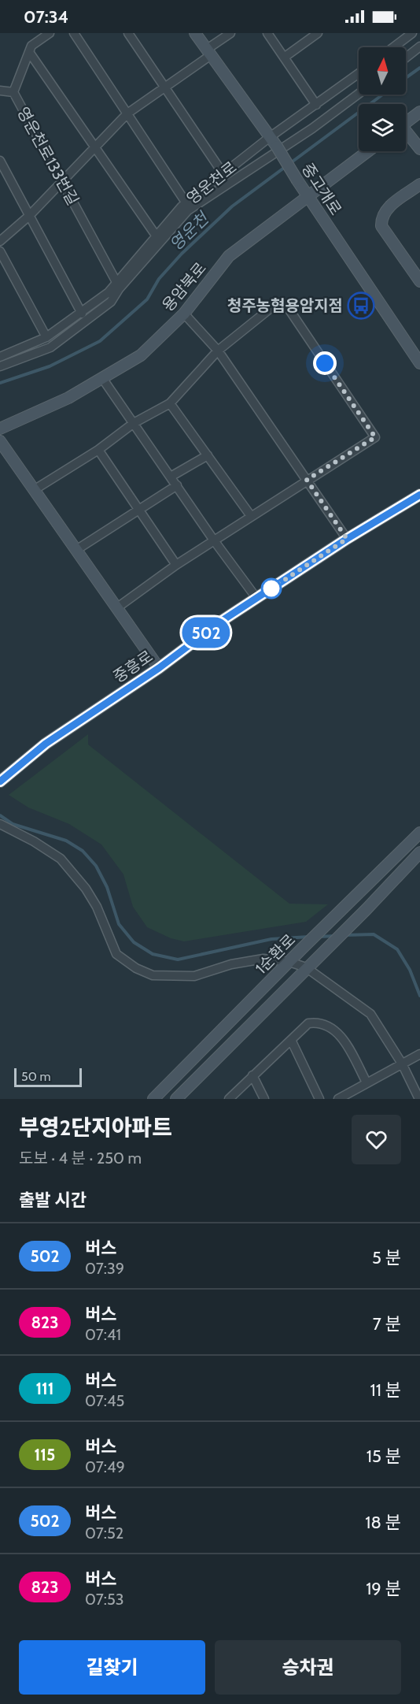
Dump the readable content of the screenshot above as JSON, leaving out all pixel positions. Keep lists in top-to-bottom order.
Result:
{
  "streets": {
    "street": [
      "영운천로133번길",
      "영운천로",
      "중고개로",
      "용암북로",
      "중흥로",
      "1순환로"
    ]
  },
  "crossings": [
    ["영운천로133번길", "영운천로"],
    ["영운천로", "중고개로"],
    ["중고개로", "용암북로"]
  ],
  "water": ["영운천"],
  "places": {
    "bus stop": ["청주농협용암지점"]
  },
  "lines": ["bus line 502"],
  "scale_bar": "50 m",
  "north": "top",
  "page": {
    "status": "07:34",
    "on_map": "502",
    "scale": "50 m",
    "heading": [
      ["부영2단지아파트", "도보 · 4 분 · 250 m"],
      "출발 시간"
    ],
    "list": [
      {
        "mark": "502",
        "name": "버스",
        "note": "07:39",
        "value": "5 분"
      },
      {
        "mark": "823",
        "name": "버스",
        "note": "07:41",
        "value": "7 분"
      },
      {
        "mark": "111",
        "name": "버스",
        "note": "07:45",
        "value": "11 분"
      },
      {
        "mark": "115",
        "name": "버스",
        "note": "07:49",
        "value": "15 분"
      },
      {
        "mark": "502",
        "name": "버스",
        "note": "07:52",
        "value": "18 분"
      },
      {
        "mark": "823",
        "name": "버스",
        "note": "07:53",
        "value": "19 분"
      }
    ],
    "buttons": ["길찾기", "승차권"]
  }
}
